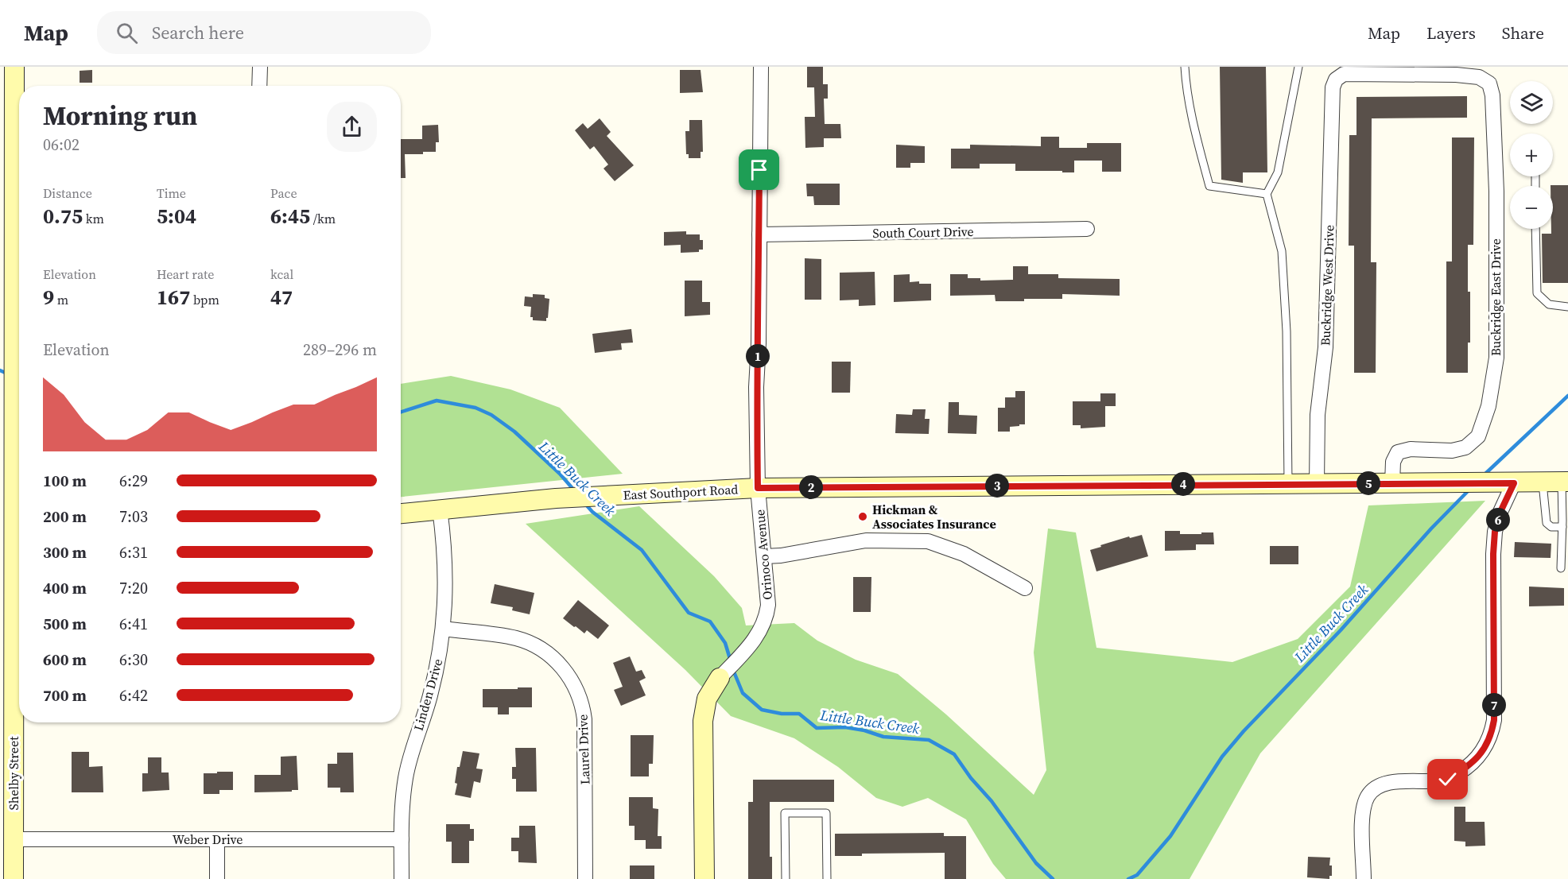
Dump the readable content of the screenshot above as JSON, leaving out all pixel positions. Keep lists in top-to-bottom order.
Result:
{
  "streets": {
    "main road": ["East Southport Road", "Orinoco Avenue", "Shelby Street"],
    "street": [
      "South Court Drive",
      "Buckridge West Drive",
      "Buckridge East Drive",
      "Linden Drive",
      "Laurel Drive",
      "Weber Drive"
    ]
  },
  "crossings": [
    ["South Court Drive", "Orinoco Avenue"],
    ["Buckridge West Drive", "Buckridge East Drive"],
    ["Buckridge West Drive", "East Southport Road"],
    ["Buckridge East Drive", "East Southport Road"],
    ["East Southport Road", "Orinoco Avenue"],
    ["East Southport Road", "Linden Drive"],
    ["Linden Drive", "Laurel Drive"],
    ["Linden Drive", "Weber Drive"],
    ["Shelby Street", "Weber Drive"]
  ],
  "water": ["Little Buck Creek"],
  "places": ["Hickman & Associates Insurance"],
  "page": {
    "header": "Map",
    "search": "Search here",
    "nav": ["Map", "Layers", "Share"],
    "map_buttons": ["+", "−"],
    "heading": ["Morning run", "06:02"],
    "stats": [
      ["Distance", "0.75 km"],
      ["Time", "5:04"],
      ["Pace", "6:45 /km"],
      ["Elevation", "9 m"],
      ["Heart rate", "167 bpm"],
      ["kcal", "47"]
    ],
    "chart": ["Elevation", "289–296 m"],
    "pins": [
      "1",
      "5",
      "4",
      "3",
      "2",
      "6",
      "7"
    ],
    "list": [
      {
        "name": "100 m",
        "note": "6:29"
      },
      {
        "name": "200 m",
        "note": "7:03"
      },
      {
        "name": "300 m",
        "note": "6:31"
      },
      {
        "name": "400 m",
        "note": "7:20"
      },
      {
        "name": "500 m",
        "note": "6:41"
      },
      {
        "name": "600 m",
        "note": "6:30"
      },
      {
        "name": "700 m",
        "note": "6:42"
      }
    ]
  }
}
